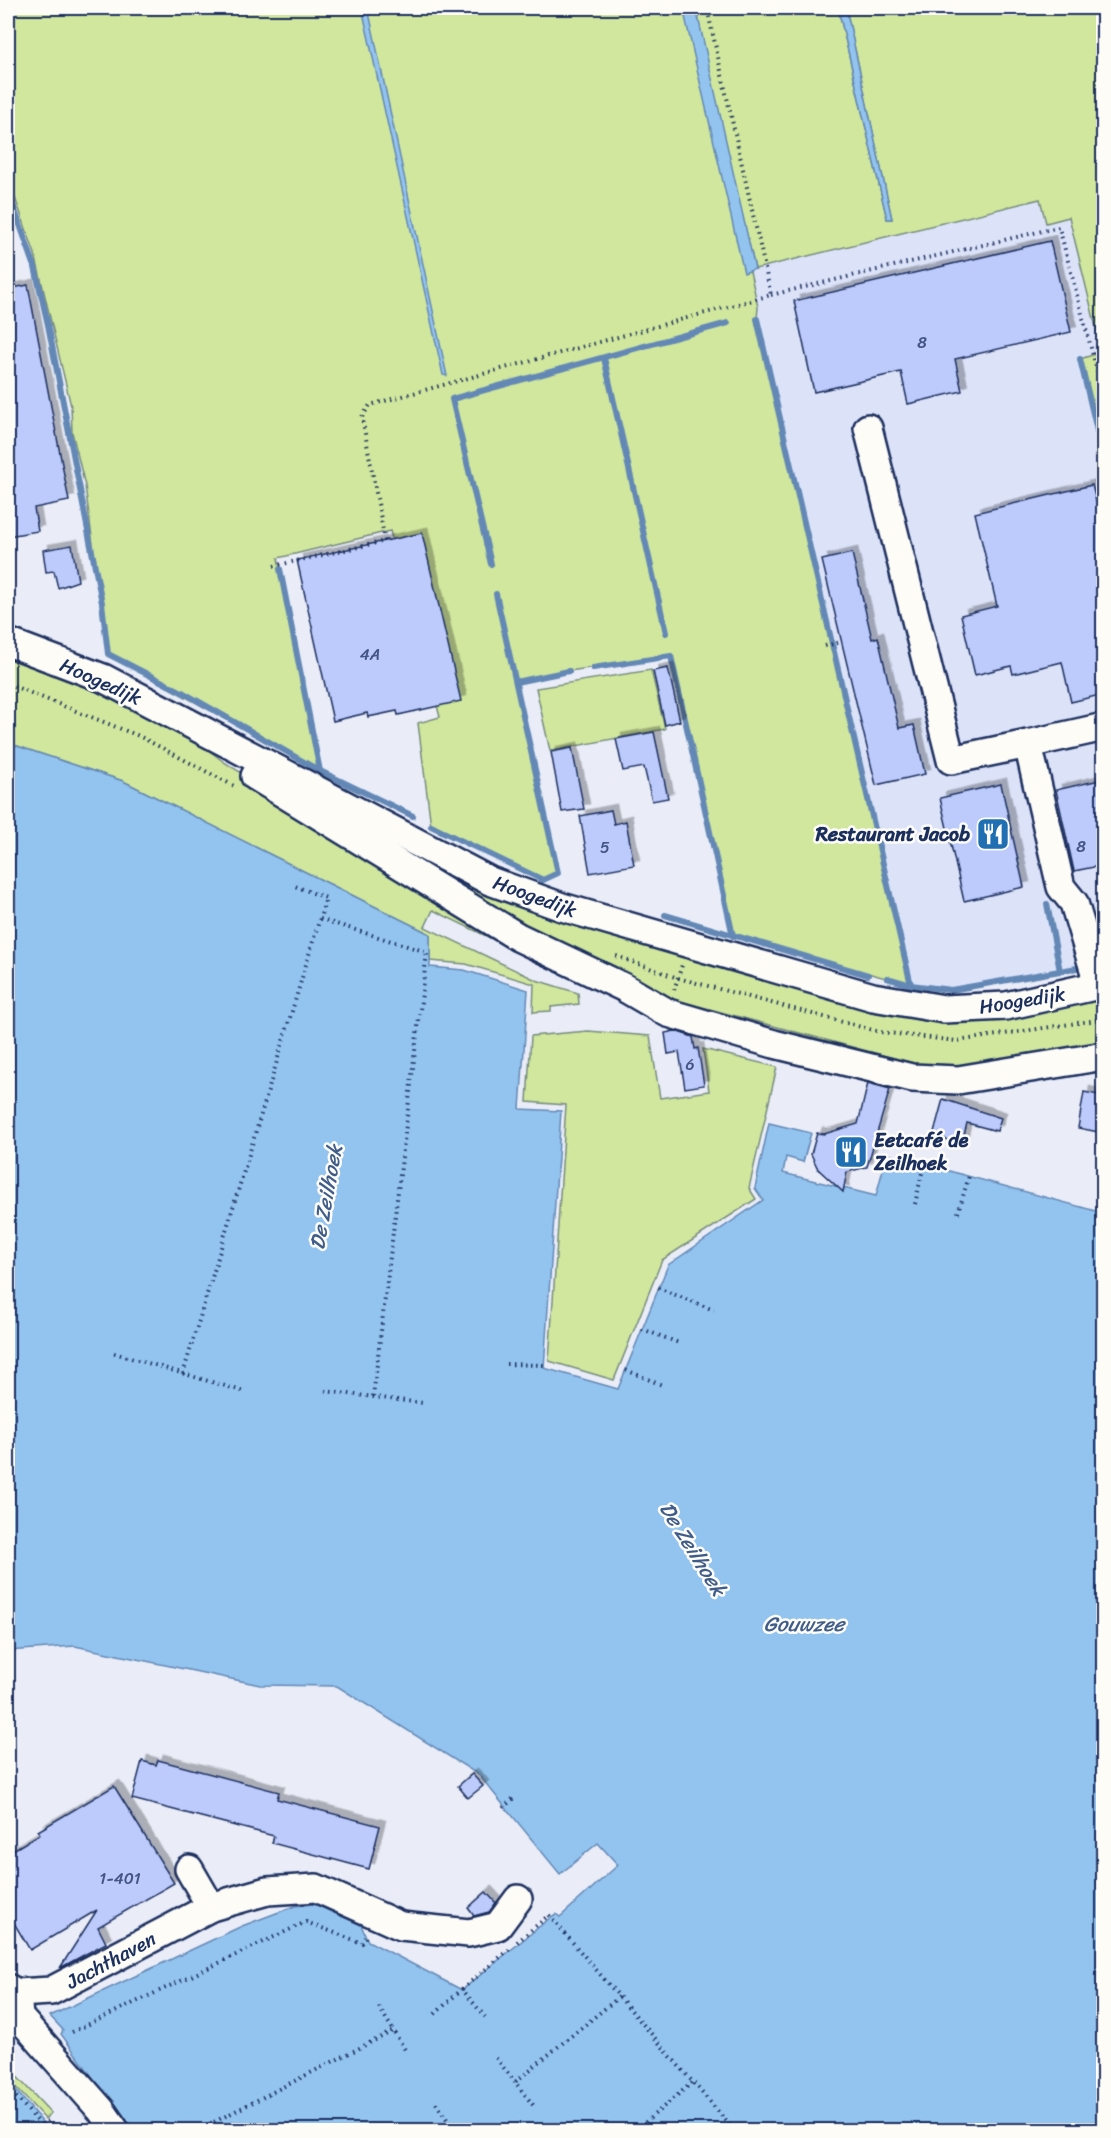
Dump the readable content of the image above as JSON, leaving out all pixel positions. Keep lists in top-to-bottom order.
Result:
{
  "streets": {
    "street": ["Hoogedijk", "Jachthaven"]
  },
  "water": ["De Zeilhoek", "Gouwzee"],
  "places": {
    "restaurant": ["Restaurant Jacob", "Eetcafé de Zeilhoek"]
  },
  "house_numbers": [
    "8",
    "4A",
    "8",
    "5",
    "6",
    "1-401"
  ]
}
